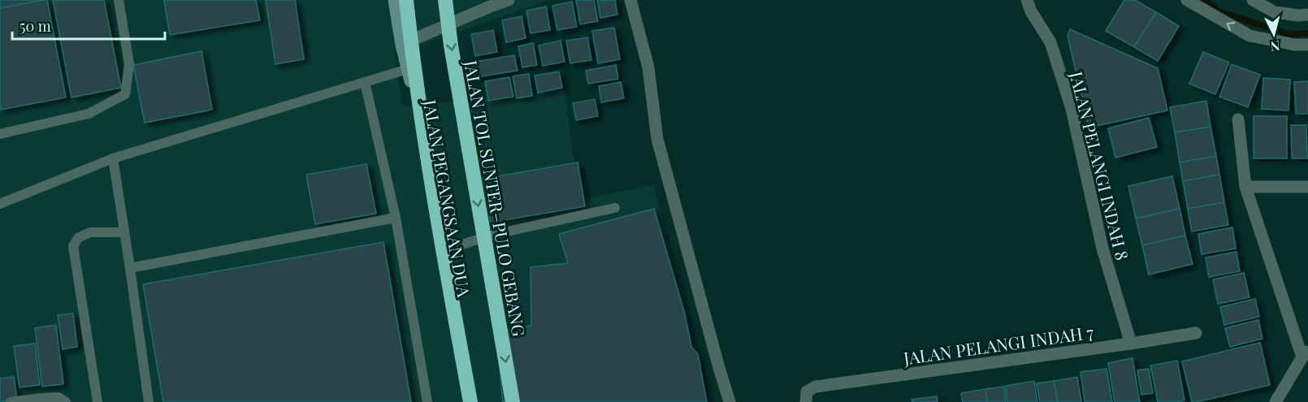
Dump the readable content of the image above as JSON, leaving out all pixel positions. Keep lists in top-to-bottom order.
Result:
{
  "streets": {
    "highway": ["JALAN TOL SUNTER–PULO GEBANG"],
    "main road": ["JALAN PEGANGSAAN DUA"],
    "street": ["JALAN PELANGI INDAH 8", "JALAN PELANGI INDAH 7"]
  },
  "crossings": [
    ["JALAN PELANGI INDAH 8", "JALAN PELANGI INDAH 7"]
  ],
  "scale_bar": "50 m",
  "north": "bottom"
}
